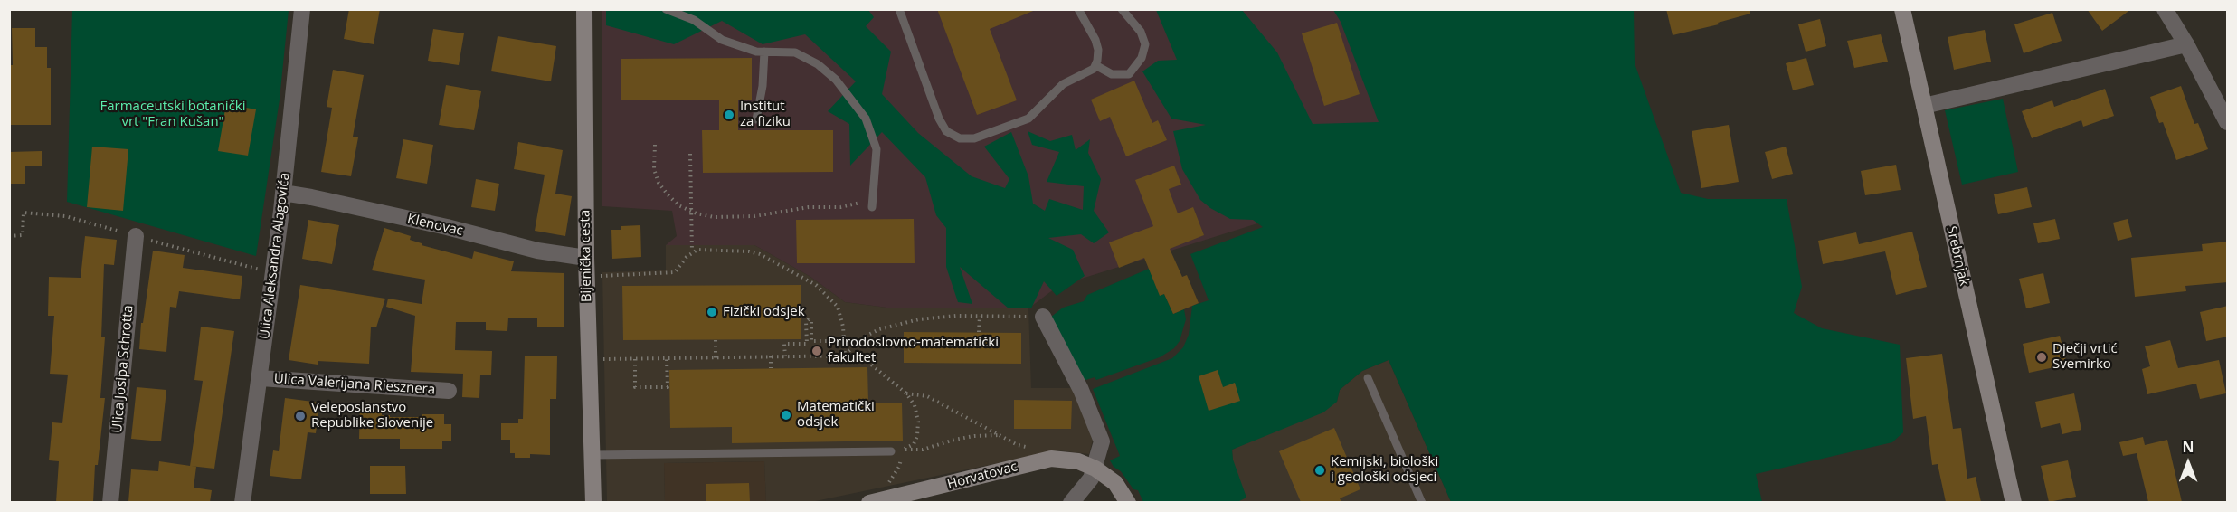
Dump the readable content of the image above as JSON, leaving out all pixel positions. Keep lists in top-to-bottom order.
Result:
{
  "streets": {
    "main road": ["Bijenička cesta", "Srebrnjak", "Horvatovac"],
    "street": [
      "Klenovac",
      "Ulica Aleksandra Alagovića",
      "Ulica Josipa Schrotta",
      "Ulica Valerijana Riesznera"
    ]
  },
  "crossings": [
    ["Klenovac", "Ulica Aleksandra Alagovića"],
    ["Klenovac", "Bijenička cesta"],
    ["Ulica Aleksandra Alagovića", "Ulica Valerijana Riesznera"]
  ],
  "parks": ["Farmaceutski botanički vrt \"Fran Kušan\""],
  "places": [
    "Institut za fiziku",
    "Fizički odsjek",
    "Prirodoslovno-matematički fakultet",
    "Dječji vrtić Svemirko",
    "Matematički odsjek",
    "Veleposlanstvo Republike Slovenije",
    "Kemijski, biološki i geološki odsjeci"
  ],
  "north": "top"
}
